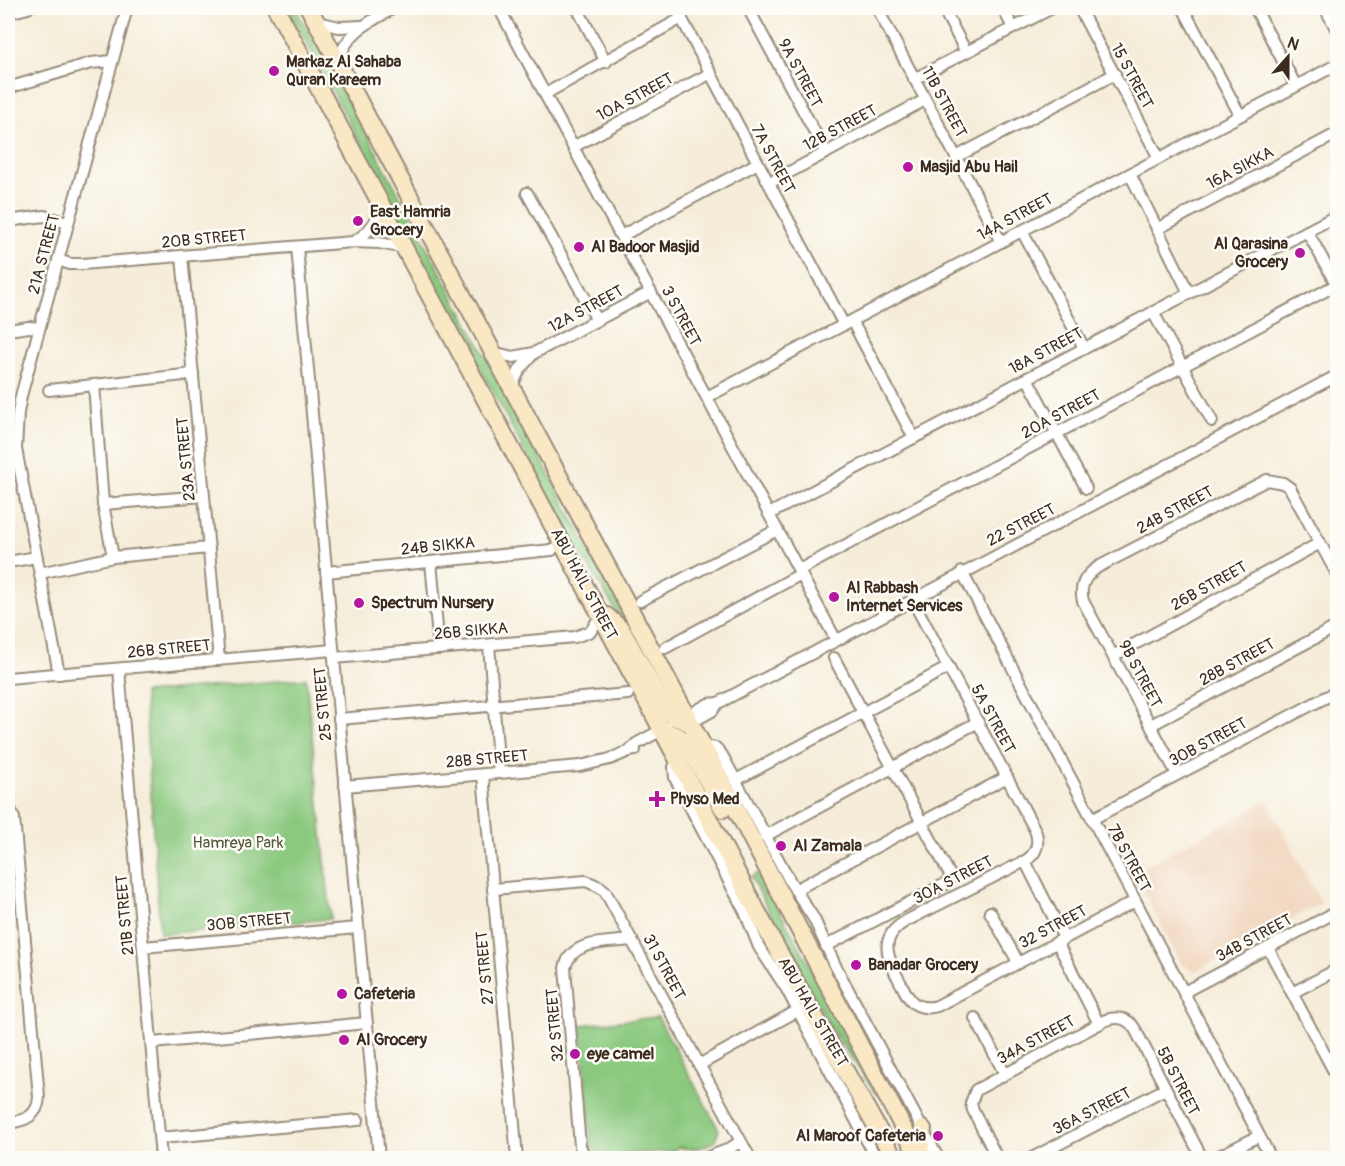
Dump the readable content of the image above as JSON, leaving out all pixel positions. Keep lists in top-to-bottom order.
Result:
{
  "streets": {
    "main road": ["ABU HAIL STREET"],
    "street": [
      "9A STREET",
      "15 STREET",
      "10A STREET",
      "11B STREET",
      "12B STREET",
      "7A STREET",
      "16A SIKKA",
      "14A STREET",
      "20B STREET",
      "21A STREET",
      "12A STREET",
      "3 STREET",
      "18A STREET",
      "20A STREET",
      "23A STREET",
      "24B STREET",
      "22 STREET",
      "24B SIKKA",
      "26B STREET",
      "26B SIKKA",
      "28B STREET",
      "9B STREET",
      "25 STREET",
      "5A STREET",
      "30B STREET",
      "7B STREET",
      "30A STREET",
      "21B STREET",
      "32 STREET",
      "34B STREET",
      "31 STREET",
      "27 STREET",
      "34A STREET",
      "5B STREET",
      "36A STREET"
    ]
  },
  "crossings": [
    ["9A STREET", "12B STREET"],
    ["15 STREET", "14A STREET"],
    ["10A STREET", "7A STREET"],
    ["10A STREET", "3 STREET"],
    ["11B STREET", "12B STREET"],
    ["11B STREET", "14A STREET"],
    ["12B STREET", "7A STREET"],
    ["7A STREET", "14A STREET"],
    ["7A STREET", "18A STREET"],
    ["14A STREET", "3 STREET"],
    ["20B STREET", "21A STREET"],
    ["20B STREET", "23A STREET"],
    ["20B STREET", "ABU HAIL STREET"],
    ["20B STREET", "25 STREET"],
    ["21A STREET", "26B STREET"],
    ["12A STREET", "3 STREET"],
    ["12A STREET", "ABU HAIL STREET"],
    ["3 STREET", "18A STREET"],
    ["3 STREET", "20A STREET"],
    ["3 STREET", "22 STREET"],
    ["23A STREET", "26B STREET"],
    ["24B STREET", "26B STREET"],
    ["24B STREET", "9B STREET"],
    ["22 STREET", "ABU HAIL STREET"],
    ["22 STREET", "28B STREET"],
    ["22 STREET", "5A STREET"],
    ["22 STREET", "7B STREET"],
    ["24B SIKKA", "25 STREET"],
    ["ABU HAIL STREET", "26B SIKKA"],
    ["ABU HAIL STREET", "28B STREET"],
    ["26B STREET", "26B SIKKA"],
    ["26B STREET", "9B STREET"],
    ["26B STREET", "25 STREET"],
    ["26B STREET", "21B STREET"],
    ["26B SIKKA", "25 STREET"],
    ["28B STREET", "9B STREET"],
    ["28B STREET", "25 STREET"],
    ["28B STREET", "27 STREET"],
    ["9B STREET", "30B STREET"],
    ["25 STREET", "30B STREET"],
    ["5A STREET", "30A STREET"],
    ["30B STREET", "7B STREET"],
    ["30B STREET", "21B STREET"],
    ["7B STREET", "32 STREET"],
    ["7B STREET", "34B STREET"],
    ["30A STREET", "32 STREET"],
    ["32 STREET", "31 STREET"],
    ["31 STREET", "27 STREET"],
    ["34A STREET", "5B STREET"],
    ["5B STREET", "36A STREET"]
  ],
  "parks": ["Hamreya Park"],
  "places": {
    "other": [
      "Markaz Al Sahaba Quran Kareem",
      "Masjid Abu Hail",
      "East Hamria Grocery",
      "Al Badoor Masjid",
      "Al Qarasina Grocery",
      "Al Rabbash Internet Services",
      "Spectrum Nursery",
      "Al Zamala",
      "Banadar Grocery",
      "Cafeteria",
      "Al Grocery",
      "eye camel",
      "Al Maroof Cafeteria"
    ],
    "health": ["Physo Med"]
  },
  "north": "top"
}
